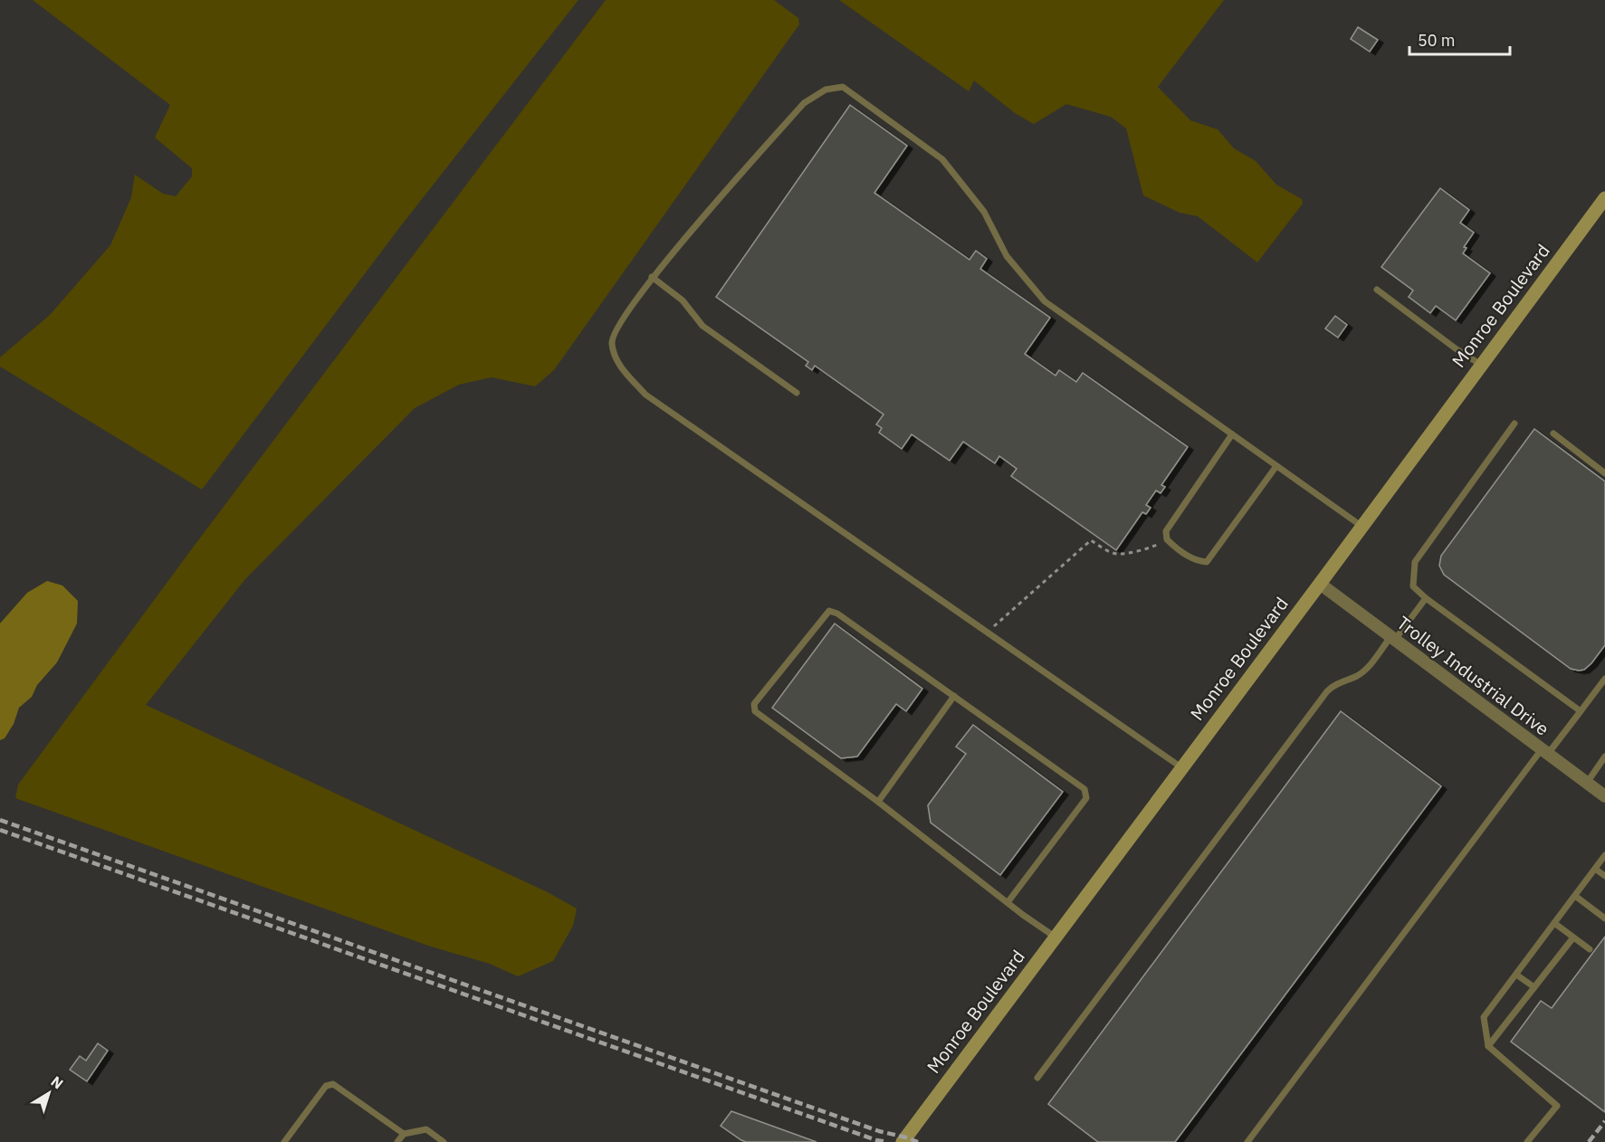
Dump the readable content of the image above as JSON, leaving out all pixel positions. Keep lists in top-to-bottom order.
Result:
{
  "streets": {
    "street": ["Monroe Boulevard", "Trolley Industrial Drive"]
  },
  "crossings": [
    ["Monroe Boulevard", "Trolley Industrial Drive"]
  ],
  "scale_bar": "50 m",
  "north": "top right"
}
